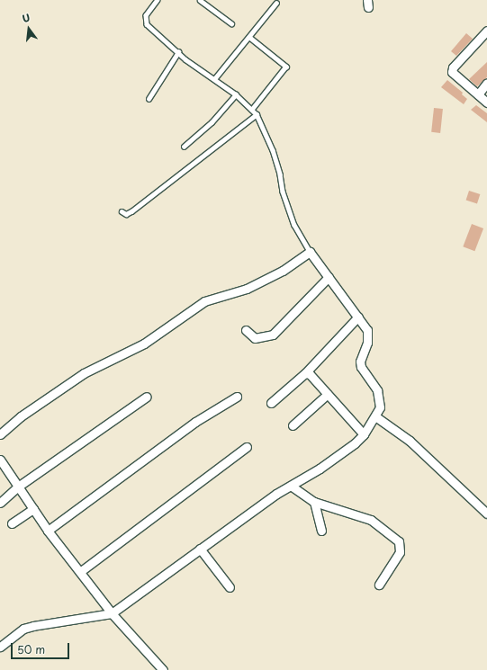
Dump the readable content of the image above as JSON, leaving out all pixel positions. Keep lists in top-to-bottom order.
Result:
{
  "scale_bar": "50 m",
  "north": "top"
}
